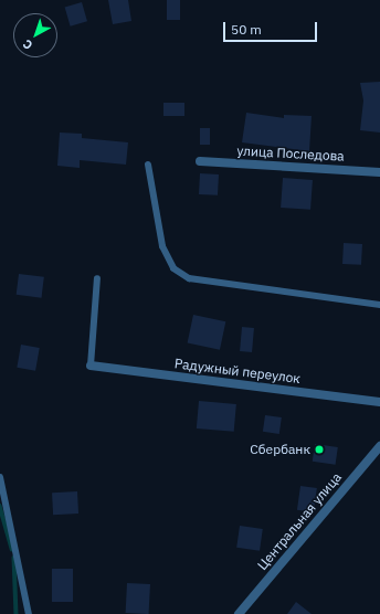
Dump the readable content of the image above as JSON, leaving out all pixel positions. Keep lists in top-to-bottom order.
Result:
{
  "streets": {
    "street": ["улица Последова", "Радужный переулок", "Центральная улица"]
  },
  "places": ["Сбербанк"],
  "scale_bar": "50 m",
  "north": "bottom left"
}
